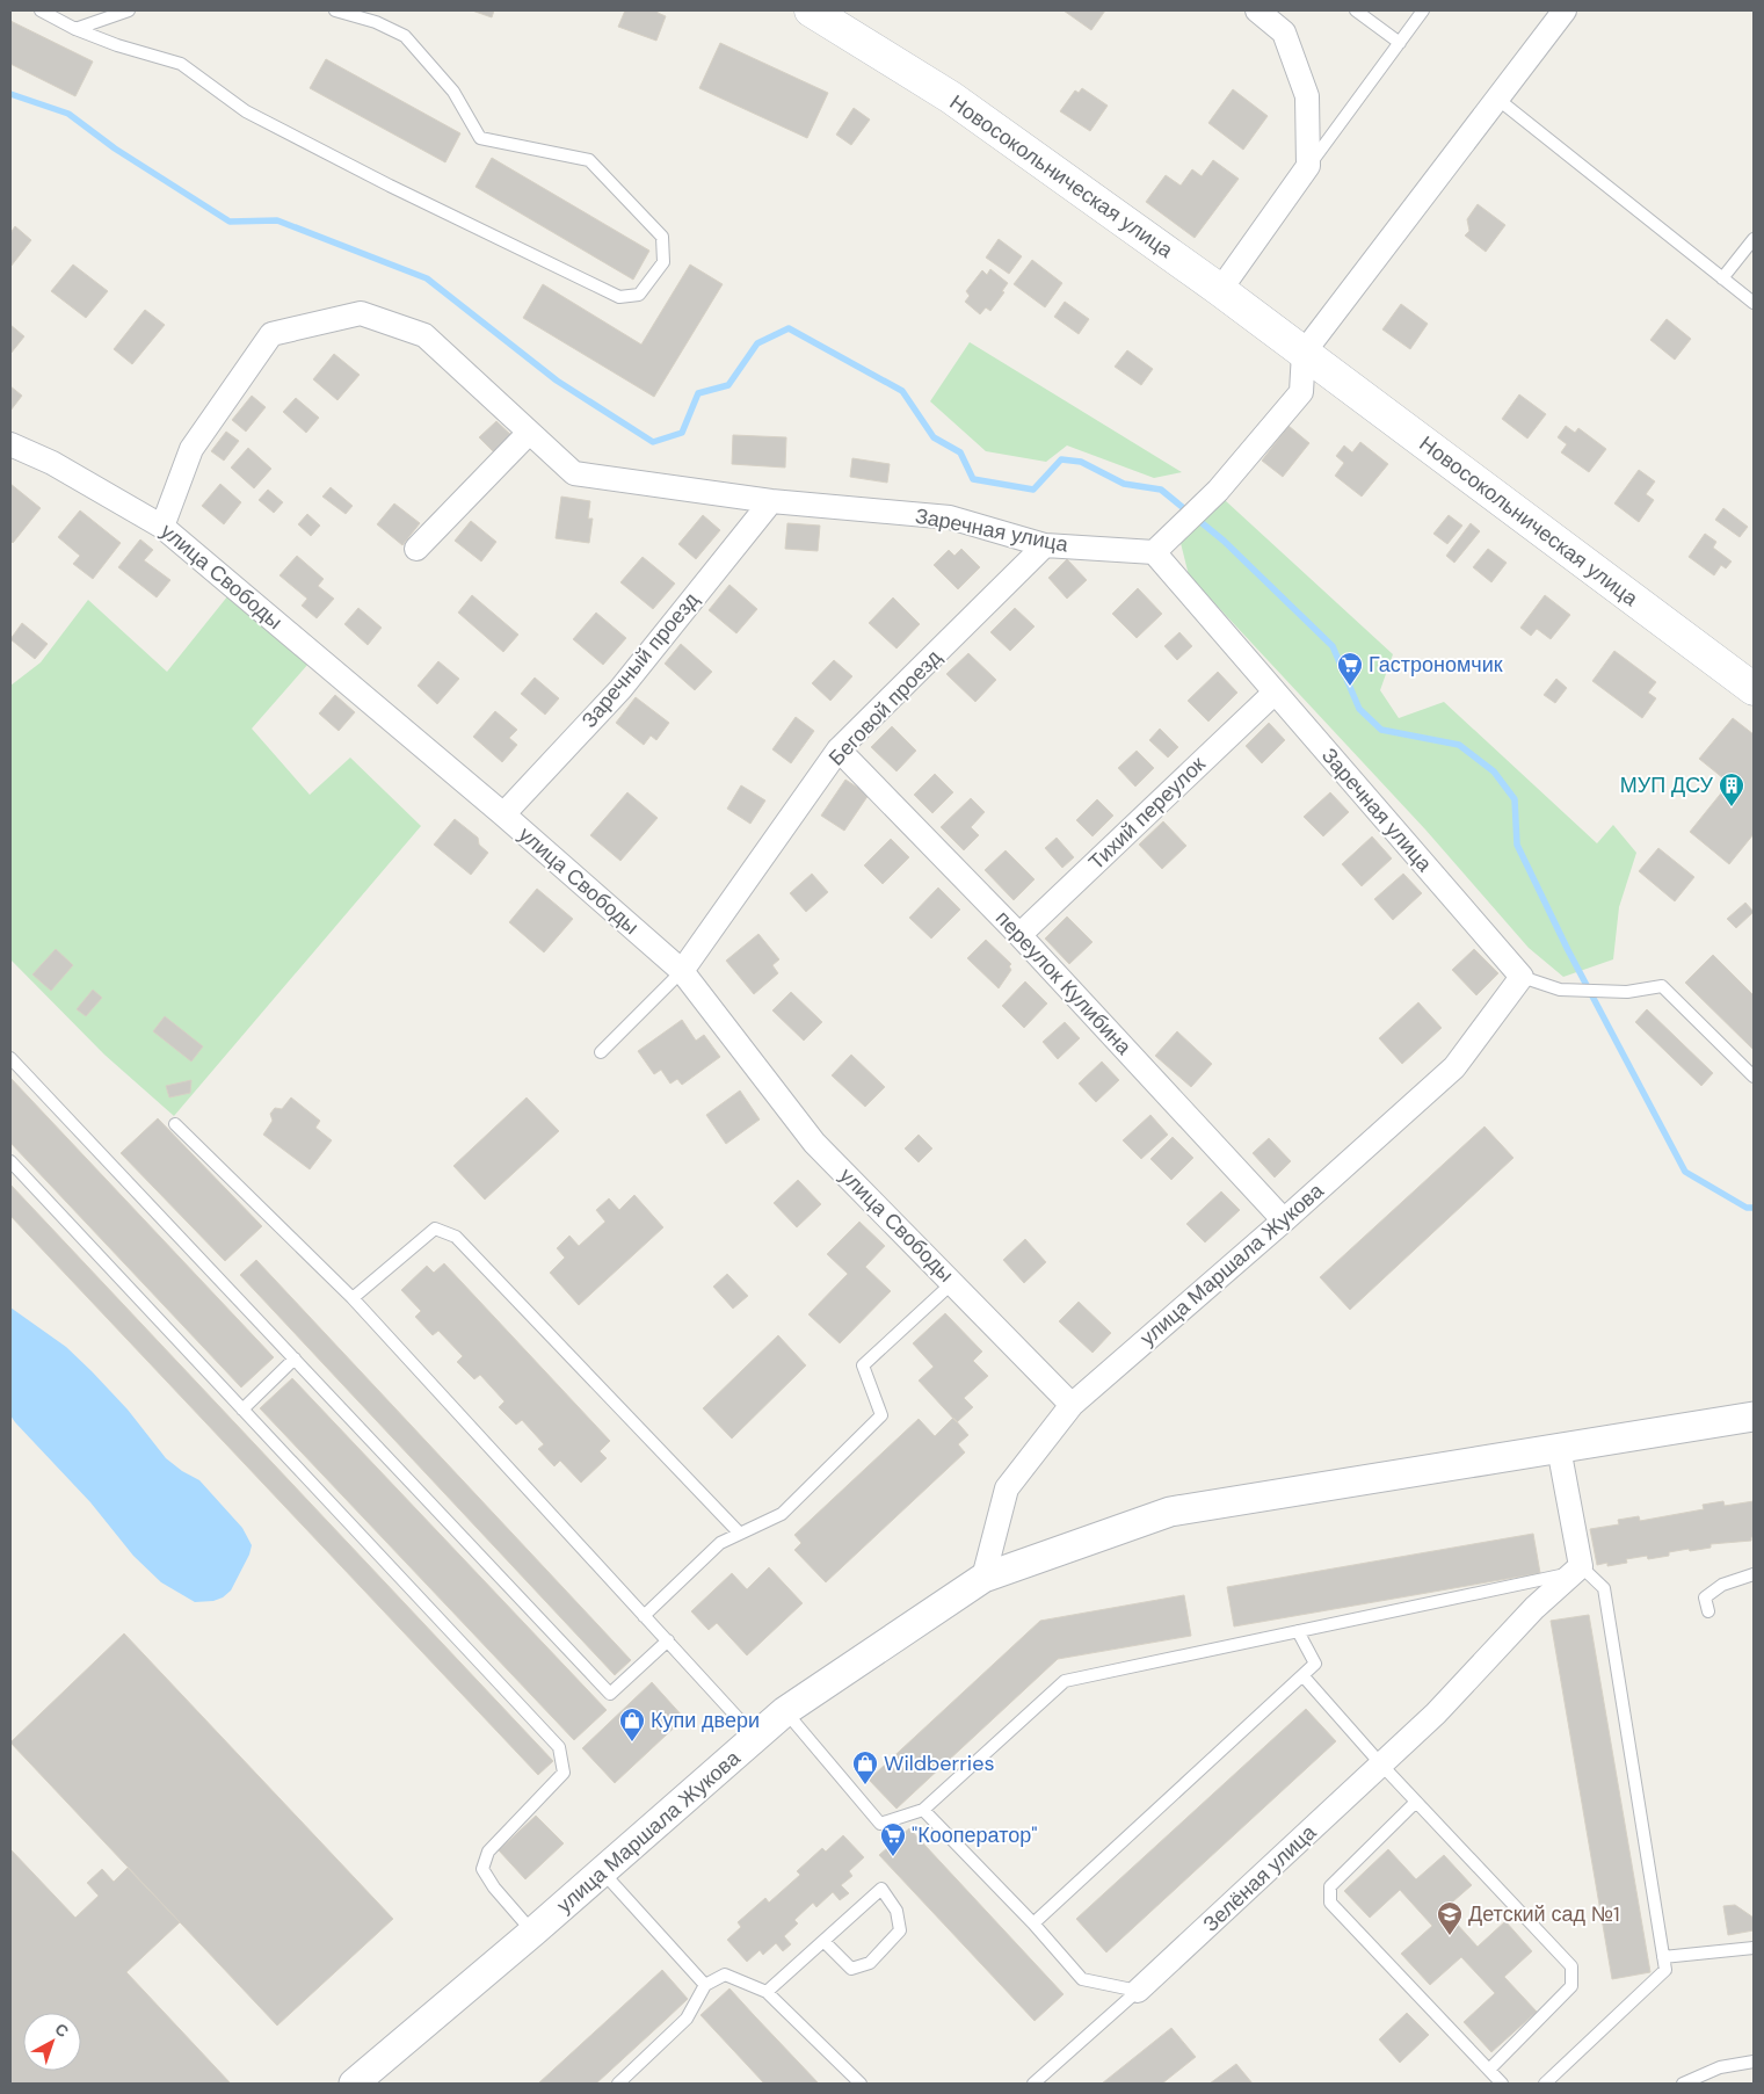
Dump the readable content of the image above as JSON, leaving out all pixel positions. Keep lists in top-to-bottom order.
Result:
{
  "streets": {
    "main road": ["Новосокольническая улица"],
    "street": [
      "Заречная улица",
      "улица Свободы",
      "Заречный проезд",
      "Беговой проезд",
      "Тихий переулок",
      "переулок Кулибина",
      "улица Маршала Жукова",
      "Зелёная улица"
    ]
  },
  "crossings": [
    ["Заречная улица", "улица Свободы"],
    ["Заречная улица", "Заречный проезд"],
    ["Заречная улица", "Беговой проезд"],
    ["Заречная улица", "Тихий переулок"],
    ["Заречная улица", "улица Маршала Жукова"],
    ["улица Свободы", "Заречный проезд"],
    ["улица Свободы", "Беговой проезд"],
    ["улица Свободы", "улица Маршала Жукова"],
    ["Беговой проезд", "переулок Кулибина"],
    ["Тихий переулок", "переулок Кулибина"],
    ["переулок Кулибина", "улица Маршала Жукова"]
  ],
  "places": {
    "supermarket": ["Гастрономчик", "\"Кооператор\""],
    "building": ["МУП ДСУ"],
    "shop": ["Купи двери", "Wildberries"],
    "school or university": ["Детский сад №1"]
  },
  "north": "top right"
}
